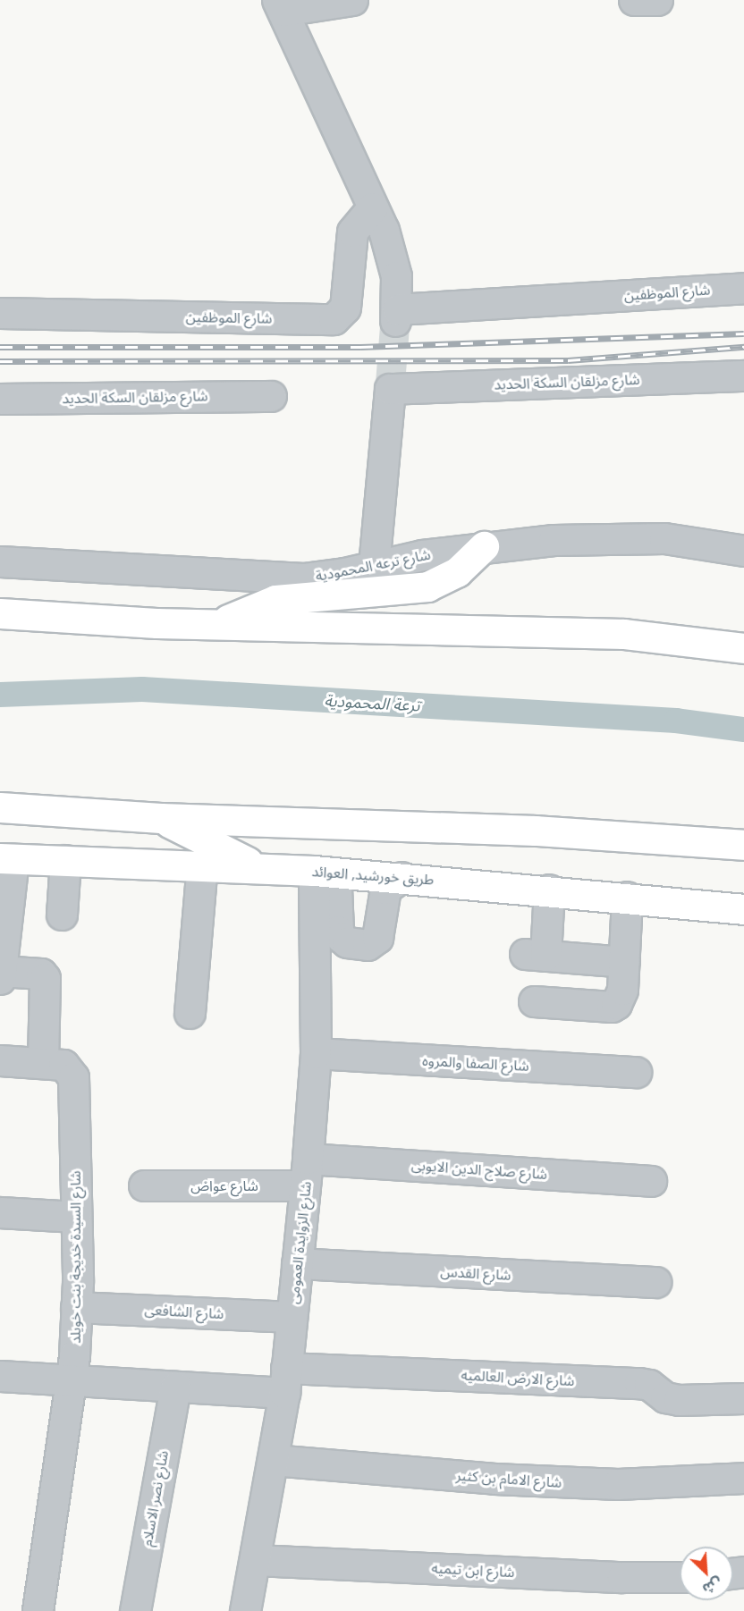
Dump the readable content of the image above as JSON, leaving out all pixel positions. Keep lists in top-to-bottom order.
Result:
{
  "streets": {
    "main road": ["طريق خورشيد, العوائد"],
    "street": [
      "شارع الموظفين",
      "شارع مزلقان السكة الحديد",
      "شارع ترعه المحمودية",
      "شارع الصفا والمروه",
      "شارع صلاح الدين الايوبى",
      "شارع عواض",
      "شارع الزوايدة العمومى",
      "شارع السيدة خديجة بنت خويلد",
      "شارع القدس",
      "شارع الشافعى",
      "شارع الارض العالميه",
      "شارع الامام بن كثير",
      "شارع نصر الاسلام",
      "شارع ابن تيميه"
    ]
  },
  "crossings": [
    ["شارع مزلقان السكة الحديد", "شارع ترعه المحمودية"],
    ["طريق خورشيد, العوائد", "شارع الزوايدة العمومى"],
    ["شارع الصفا والمروه", "شارع الزوايدة العمومى"],
    ["شارع صلاح الدين الايوبى", "شارع عواض"],
    ["شارع صلاح الدين الايوبى", "شارع الزوايدة العمومى"],
    ["شارع عواض", "شارع الزوايدة العمومى"],
    ["شارع الزوايدة العمومى", "شارع القدس"],
    ["شارع الزوايدة العمومى", "شارع الشافعى"],
    ["شارع الزوايدة العمومى", "شارع الارض العالميه"],
    ["شارع الزوايدة العمومى", "شارع الامام بن كثير"],
    ["شارع الزوايدة العمومى", "شارع ابن تيميه"],
    ["شارع السيدة خديجة بنت خويلد", "شارع الشافعى"],
    ["شارع السيدة خديجة بنت خويلد", "شارع الارض العالميه"],
    ["شارع الارض العالميه", "شارع نصر الاسلام"]
  ],
  "water": ["ترعة المحمودية"],
  "north": "bottom right"
}
